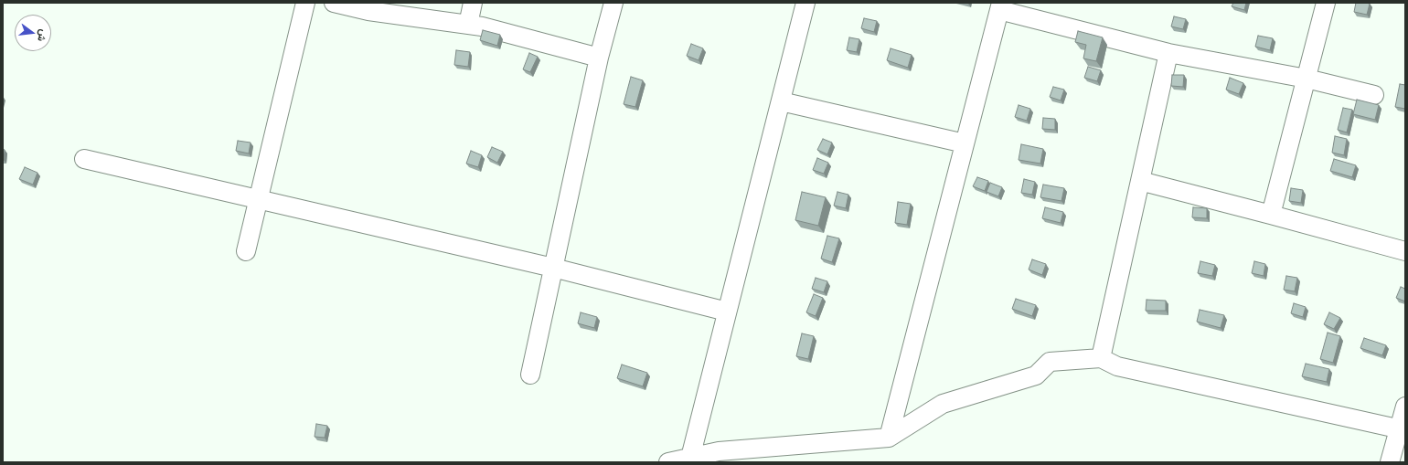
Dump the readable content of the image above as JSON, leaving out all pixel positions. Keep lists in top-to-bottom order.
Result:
{
  "north": "right"
}
